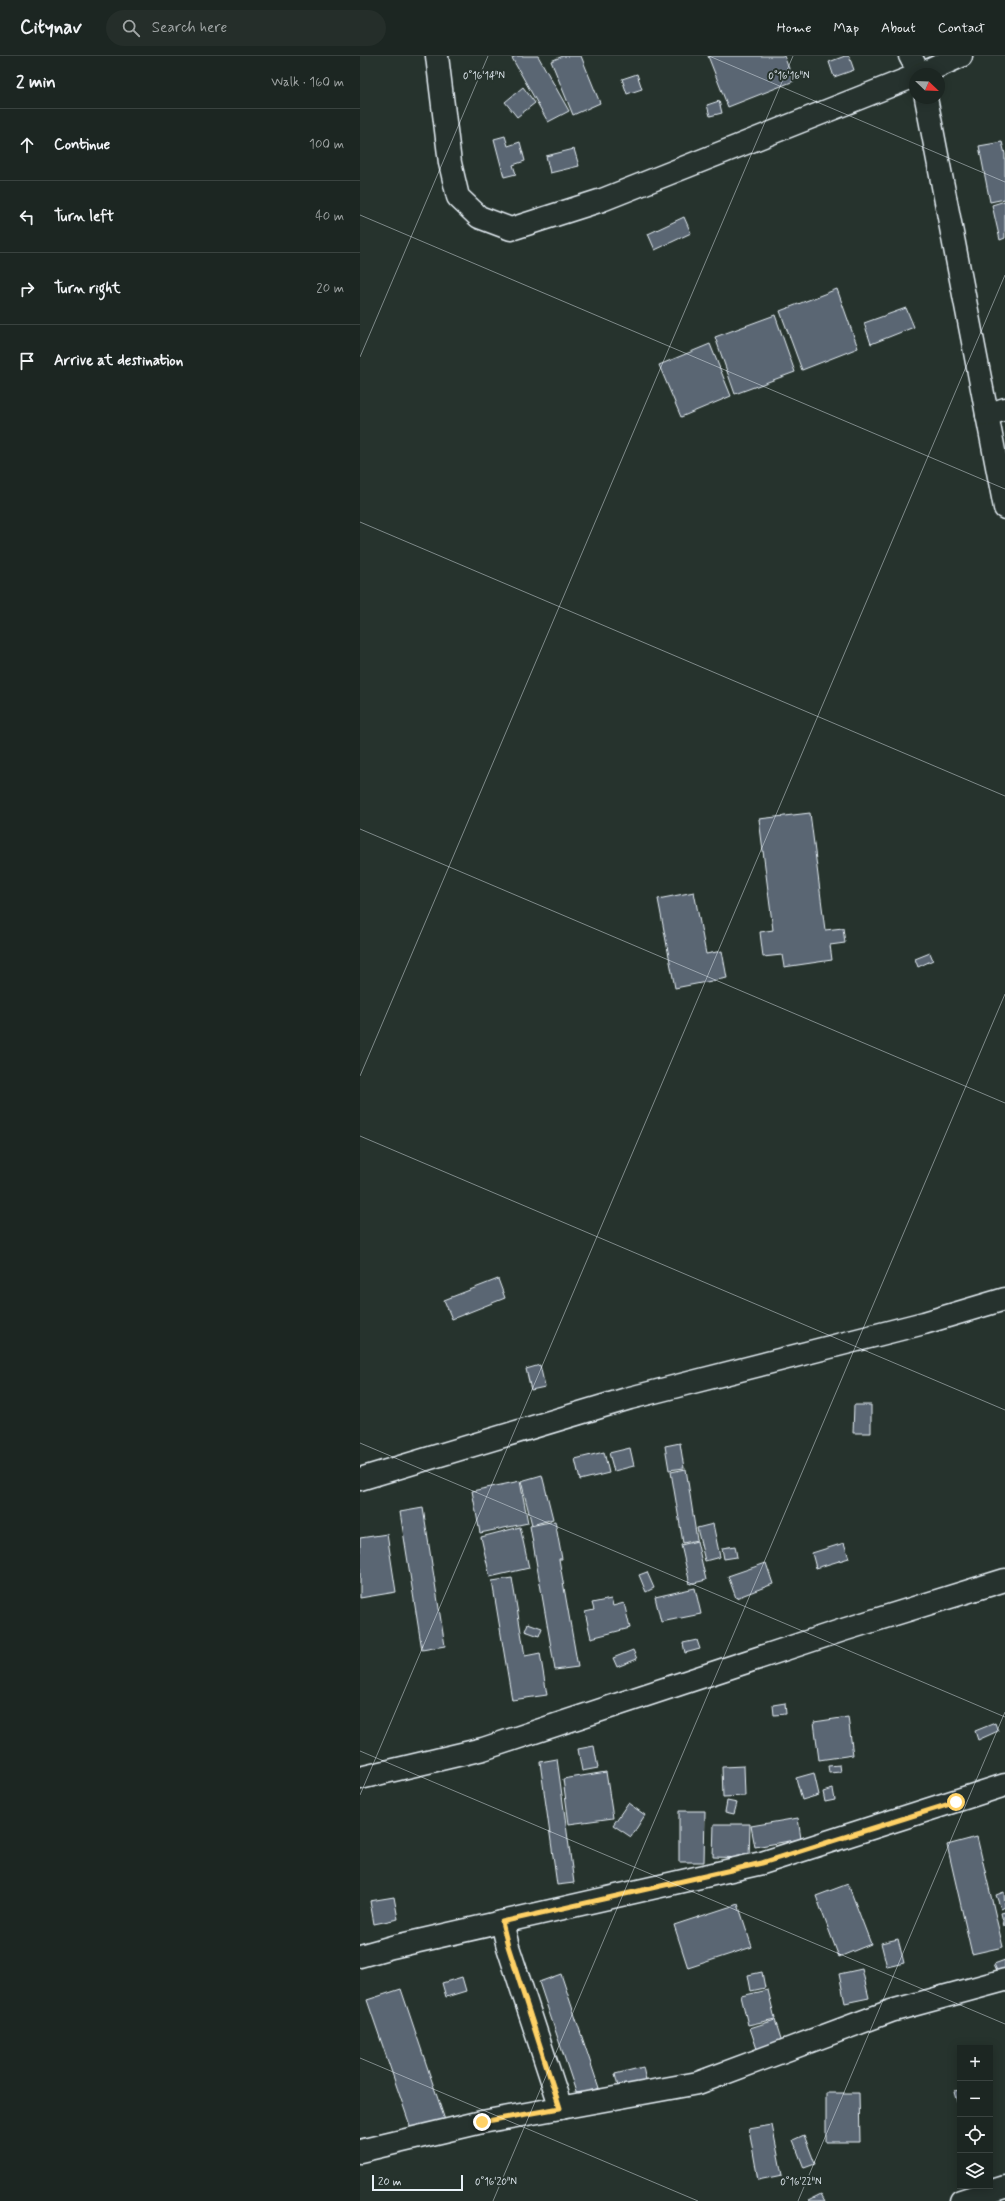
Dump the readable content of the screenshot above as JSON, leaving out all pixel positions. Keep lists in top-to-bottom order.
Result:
{
  "scale_bar": "20 m",
  "north": "bottom right",
  "page": {
    "header": "Citynav",
    "search": "Search here",
    "nav": [
      "Home",
      "Map",
      "About",
      "Contact"
    ],
    "heading": ["2 min", "Walk · 160 m"],
    "list": [
      ["Continue", "100 m"],
      ["Turn left", "40 m"],
      ["Turn right", "20 m"],
      "Arrive at destination"
    ],
    "map_buttons": ["+", "−"],
    "scale": "20 m"
  },
  "coordinates": [
    "0°16'14\"N",
    "0°16'16\"N",
    "0°16'20\"N",
    "0°16'22\"N"
  ]
}
